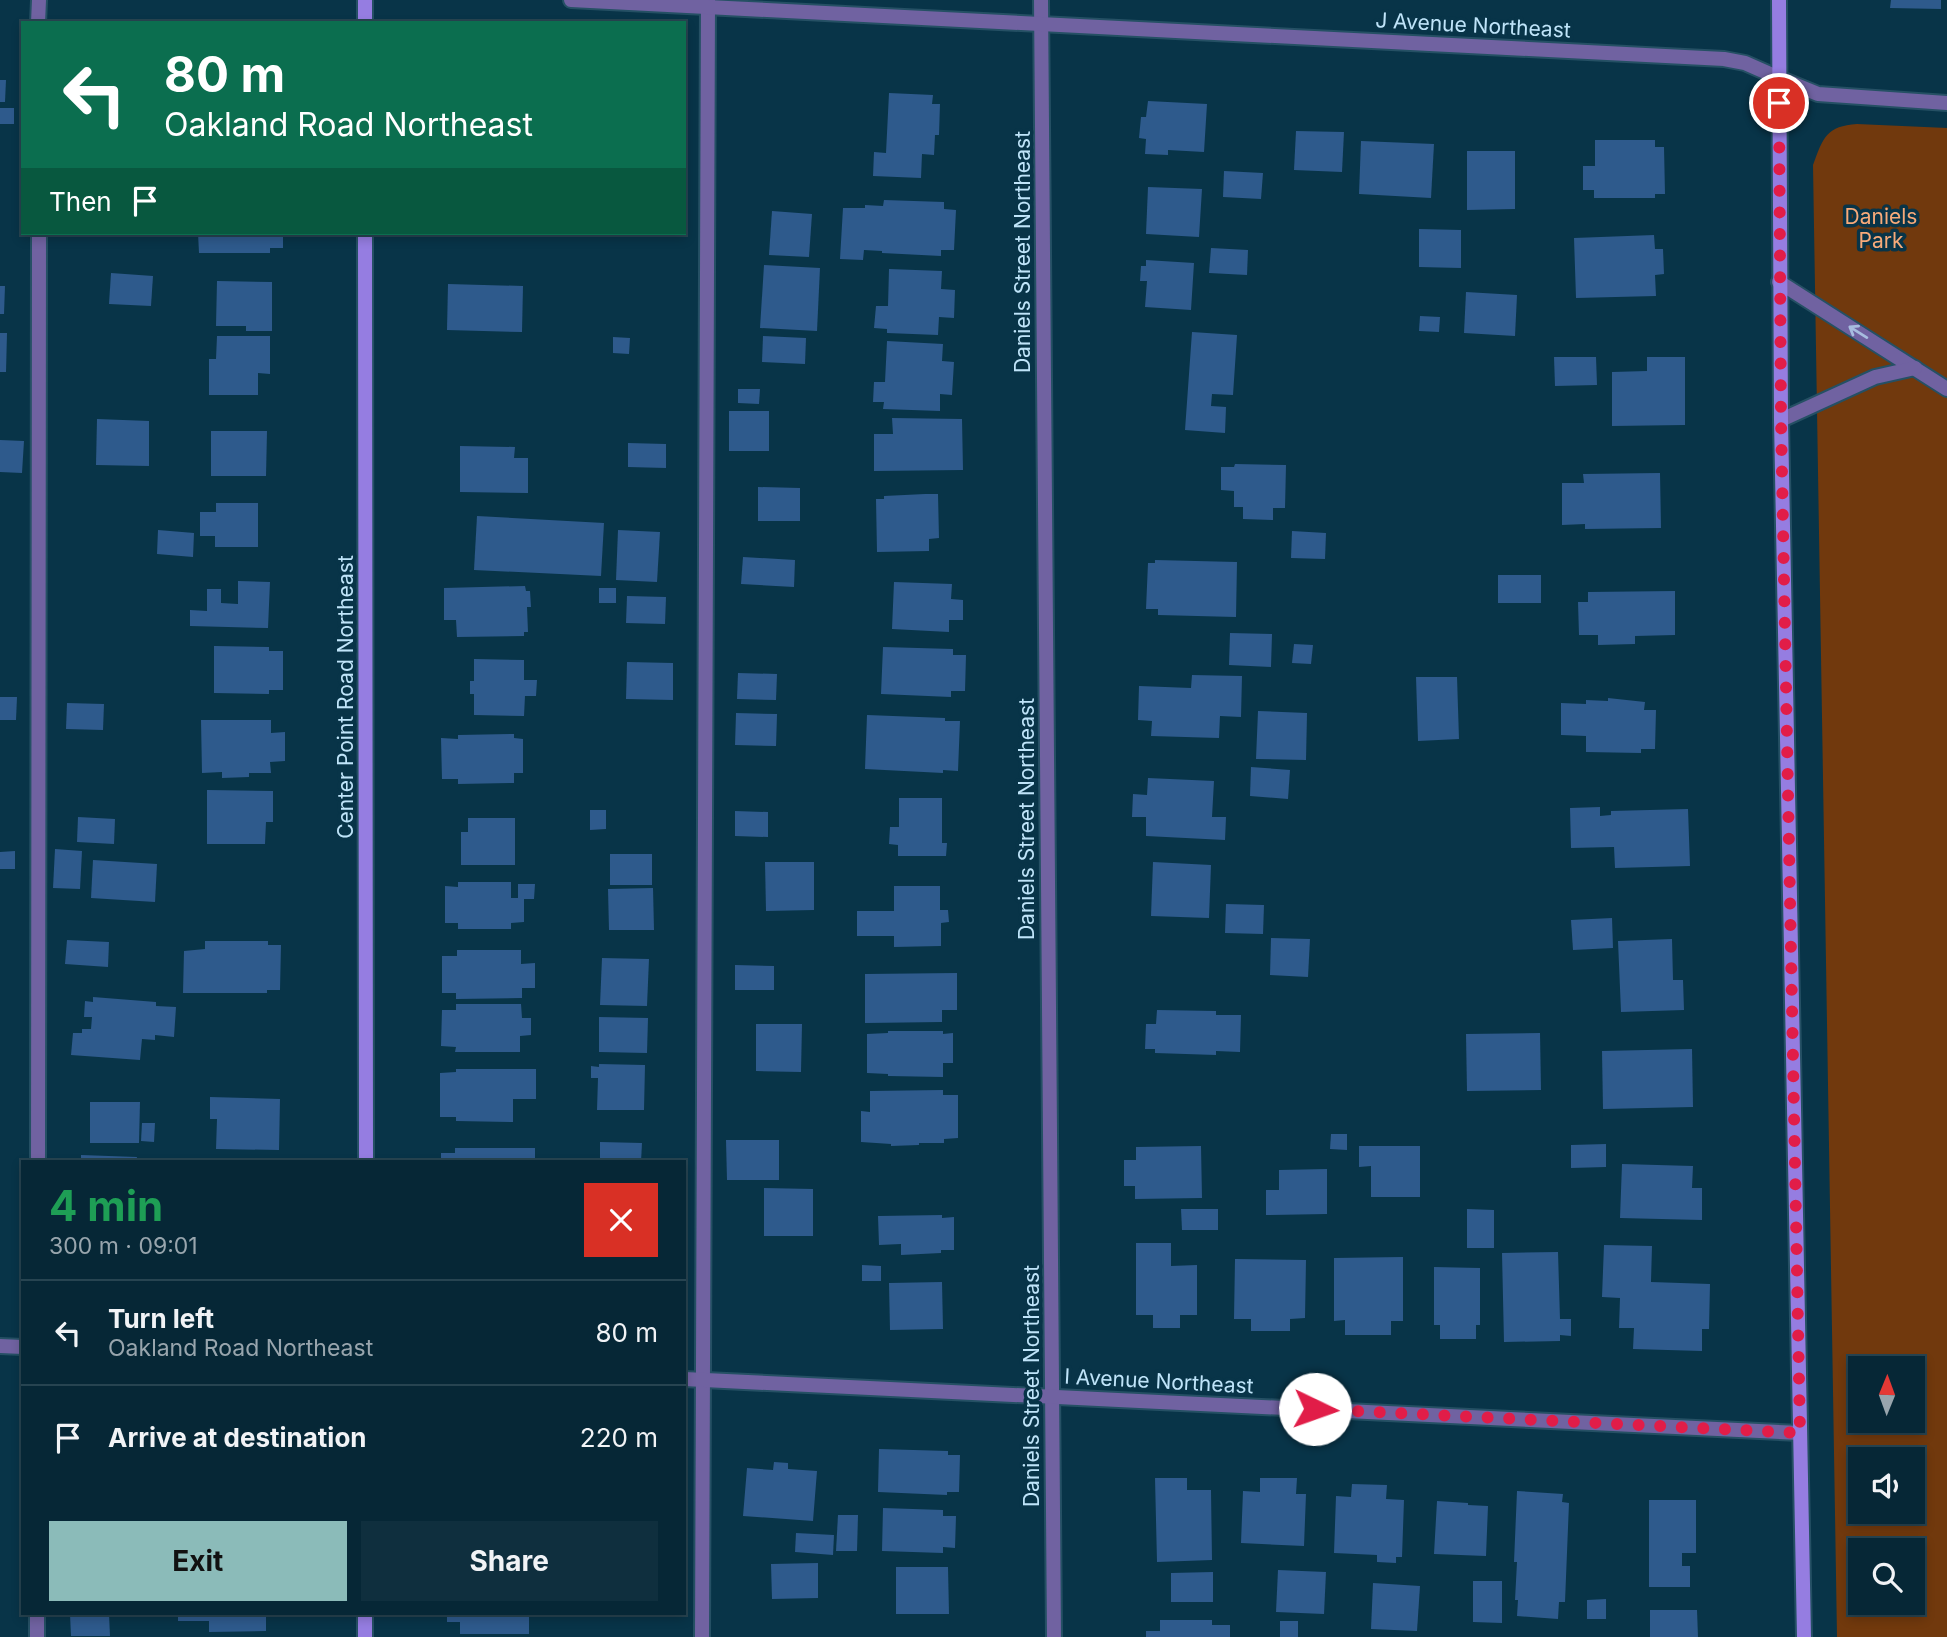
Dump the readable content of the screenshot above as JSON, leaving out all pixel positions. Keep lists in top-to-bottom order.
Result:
{
  "streets": {
    "main road": ["Center Point Road Northeast"],
    "street": ["J Avenue Northeast", "Daniels Street Northeast", "I Avenue Northeast"]
  },
  "crossings": [
    ["J Avenue Northeast", "Daniels Street Northeast"],
    ["Daniels Street Northeast", "I Avenue Northeast"]
  ],
  "parks": ["Daniels Park"],
  "north": "top",
  "page": {
    "turn": ["80 m", "Oakland Road Northeast"],
    "then": "Then",
    "heading": ["4 min", "300 m · 09:01"],
    "list": [
      {
        "name": "Turn left",
        "note": "Oakland Road Northeast",
        "value": "80 m"
      },
      {
        "name": "Arrive at destination",
        "value": "220 m"
      }
    ],
    "buttons": ["Exit", "Share"]
  }
}
